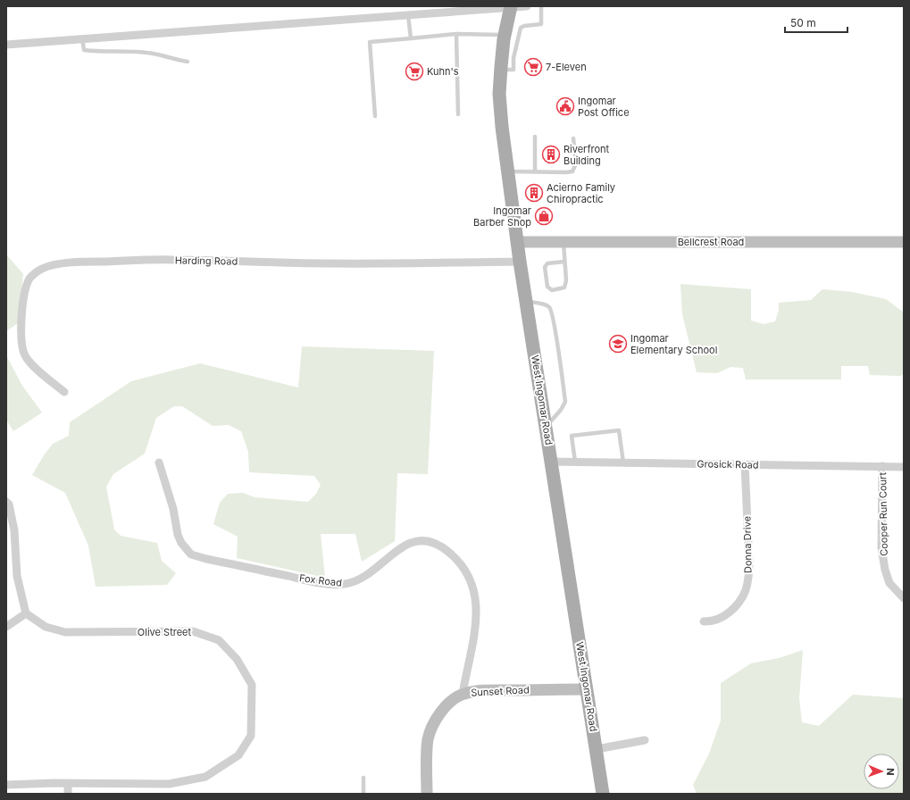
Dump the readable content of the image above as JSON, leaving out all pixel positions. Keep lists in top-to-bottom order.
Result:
{
  "streets": {
    "main road": ["West Ingomar Road"],
    "street": [
      "Bellcrest Road",
      "Harding Road",
      "Grosick Road",
      "Cooper Run Court",
      "Donna Drive",
      "Fox Road",
      "Olive Street",
      "Sunset Road"
    ]
  },
  "crossings": [
    ["Bellcrest Road", "West Ingomar Road"],
    ["Harding Road", "West Ingomar Road"],
    ["West Ingomar Road", "Grosick Road"],
    ["West Ingomar Road", "Sunset Road"],
    ["Grosick Road", "Cooper Run Court"],
    ["Grosick Road", "Donna Drive"],
    ["Fox Road", "Sunset Road"]
  ],
  "places": {
    "supermarket": ["7-Eleven", "Kuhn's"],
    "public building": ["Ingomar Post Office"],
    "building": ["Riverfront Building", "Acierno Family Chiropractic"],
    "shop": ["Ingomar Barber Shop"],
    "school or university": ["Ingomar Elementary School"]
  },
  "scale_bar": "50 m",
  "north": "right"
}
